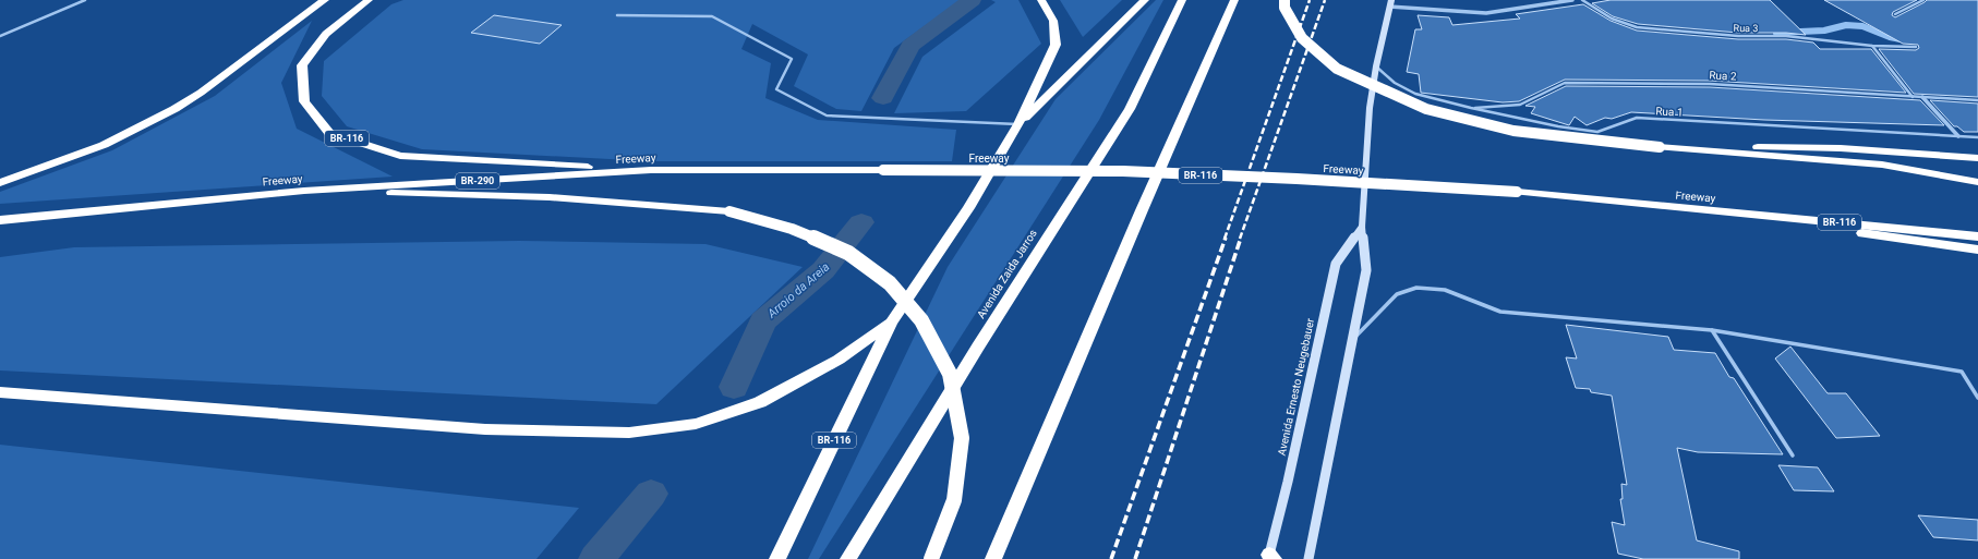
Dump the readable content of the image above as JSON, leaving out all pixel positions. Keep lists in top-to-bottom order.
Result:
{
  "streets": {
    "highway": [
      "BR-116",
      "Freeway",
      "BR-290",
      "Avenida Zaida Jarros"
    ],
    "main road": ["Avenida Ernesto Neugebauer"],
    "lane": ["Rua 3", "Rua 2", "Rua 1"]
  },
  "crossings": [
    ["Rua 2", "Rua 1"],
    ["BR-116", "Freeway"]
  ],
  "water": ["Arroio da Areia"]
}
